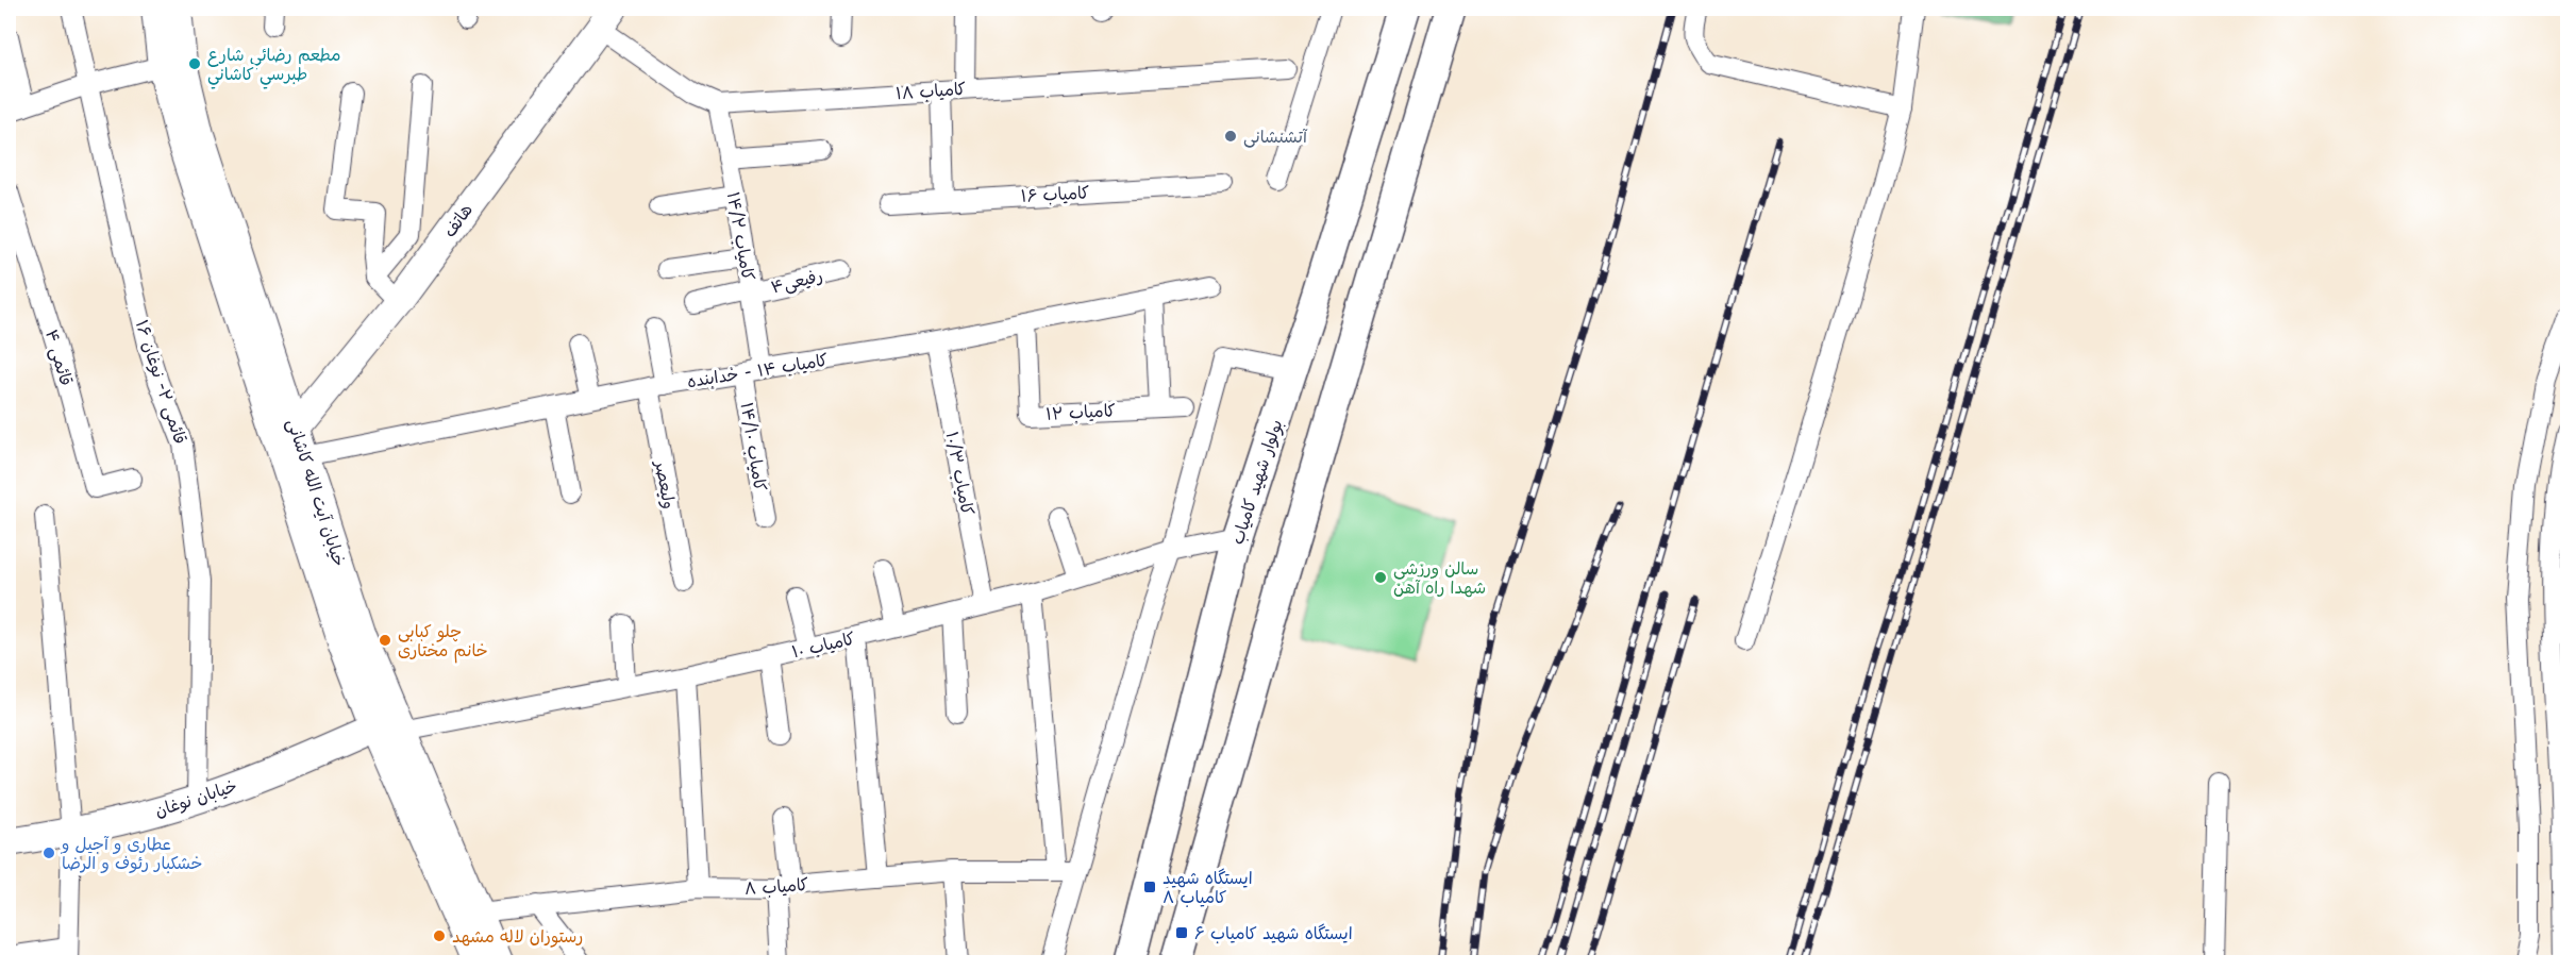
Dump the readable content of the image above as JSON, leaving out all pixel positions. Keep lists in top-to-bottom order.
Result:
{
  "streets": {
    "main road": [
      "هاتف",
      "بولوار شهید کامیاب",
      "خیابان آیت الله کاشانی",
      "خیابان نوغان"
    ],
    "street": [
      "کامیاب ۱۸",
      "کامیاب ۱۶",
      "کامیاب ۱۴/۲",
      "رفیعی۴",
      "قائمی ۴",
      "کامیاب ۱۴ - خدابنده",
      "قائمی ۲- نوغان ۱۶",
      "کامیاب ۱۲",
      "کامیاب ۱۴/۱۰",
      "کامیاب ۱۰/۳",
      "ولیعصر",
      "کامیاب ۱۰",
      "کامیاب ۸"
    ]
  },
  "crossings": [
    ["کامیاب ۱۸", "کامیاب ۱۴/۲"],
    ["هاتف", "خیابان آیت الله کاشانی"],
    ["کامیاب ۱۴/۲", "رفیعی۴"],
    ["کامیاب ۱۴/۲", "کامیاب ۱۴ - خدابنده"],
    ["کامیاب ۱۴ - خدابنده", "کامیاب ۱۲"],
    ["کامیاب ۱۴ - خدابنده", "کامیاب ۱۴/۱۰"],
    ["کامیاب ۱۴ - خدابنده", "کامیاب ۱۰/۳"],
    ["کامیاب ۱۴ - خدابنده", "ولیعصر"],
    ["کامیاب ۱۴ - خدابنده", "خیابان آیت الله کاشانی"],
    ["قائمی ۲- نوغان ۱۶", "خیابان نوغان"],
    ["کامیاب ۱۰/۳", "کامیاب ۱۰"],
    ["بولوار شهید کامیاب", "کامیاب ۱۰"],
    ["خیابان آیت الله کاشانی", "کامیاب ۱۰"],
    ["خیابان آیت الله کاشانی", "خیابان نوغان"],
    ["خیابان آیت الله کاشانی", "کامیاب ۸"]
  ],
  "places": {
    "other": [
      "مطعم رضائي شارع طبرسي كاشاني",
      "آتشنشانی",
      "سالن ورزشی شهدا راه آهن",
      "چلو کبابی خانم مختاری",
      "عطاری و آجیل و خشکبار رئوف و الرضا",
      "رستوران لاله مشهد"
    ],
    "transit": ["ایستگاه شهید کامیاب ۸", "ایستگاه شهید کامیاب ۶"]
  }
}
